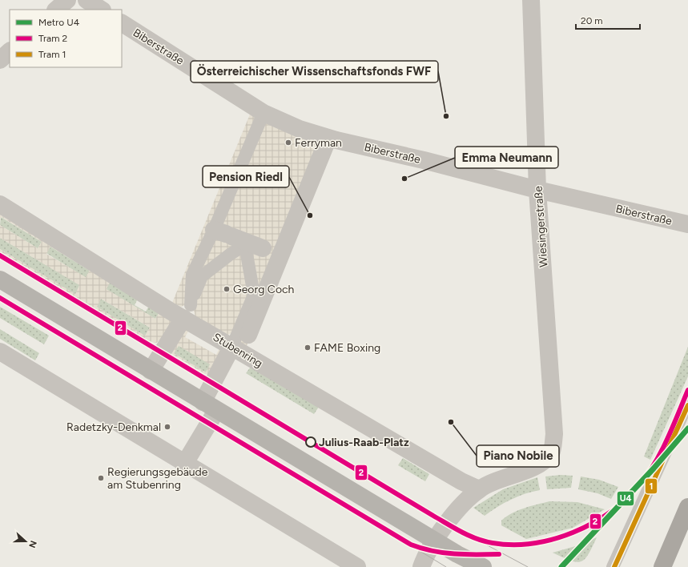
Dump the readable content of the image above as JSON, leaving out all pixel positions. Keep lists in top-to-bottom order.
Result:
{
  "streets": {
    "street": ["Biberstraße", "Wiesingerstraße", "Stubenring"]
  },
  "crossings": [
    ["Biberstraße", "Wiesingerstraße"],
    ["Wiesingerstraße", "Stubenring"]
  ],
  "places": [
    "Österreichischer Wissenschaftsfonds FWF",
    "Ferryman",
    "Emma Neumann",
    "Pension Riedl",
    "Georg Coch",
    "FAME Boxing",
    "Piano Nobile",
    "Radetzky-Denkmal",
    "Julius-Raab-Platz",
    "Regierungsgebäude am Stubenring"
  ],
  "lines": ["tram line 2", "tram line 1", "metro line U4"],
  "legend": ["Metro U4", "Tram 2", "Tram 1"],
  "scale_bar": "20 m",
  "north": "right"
}
